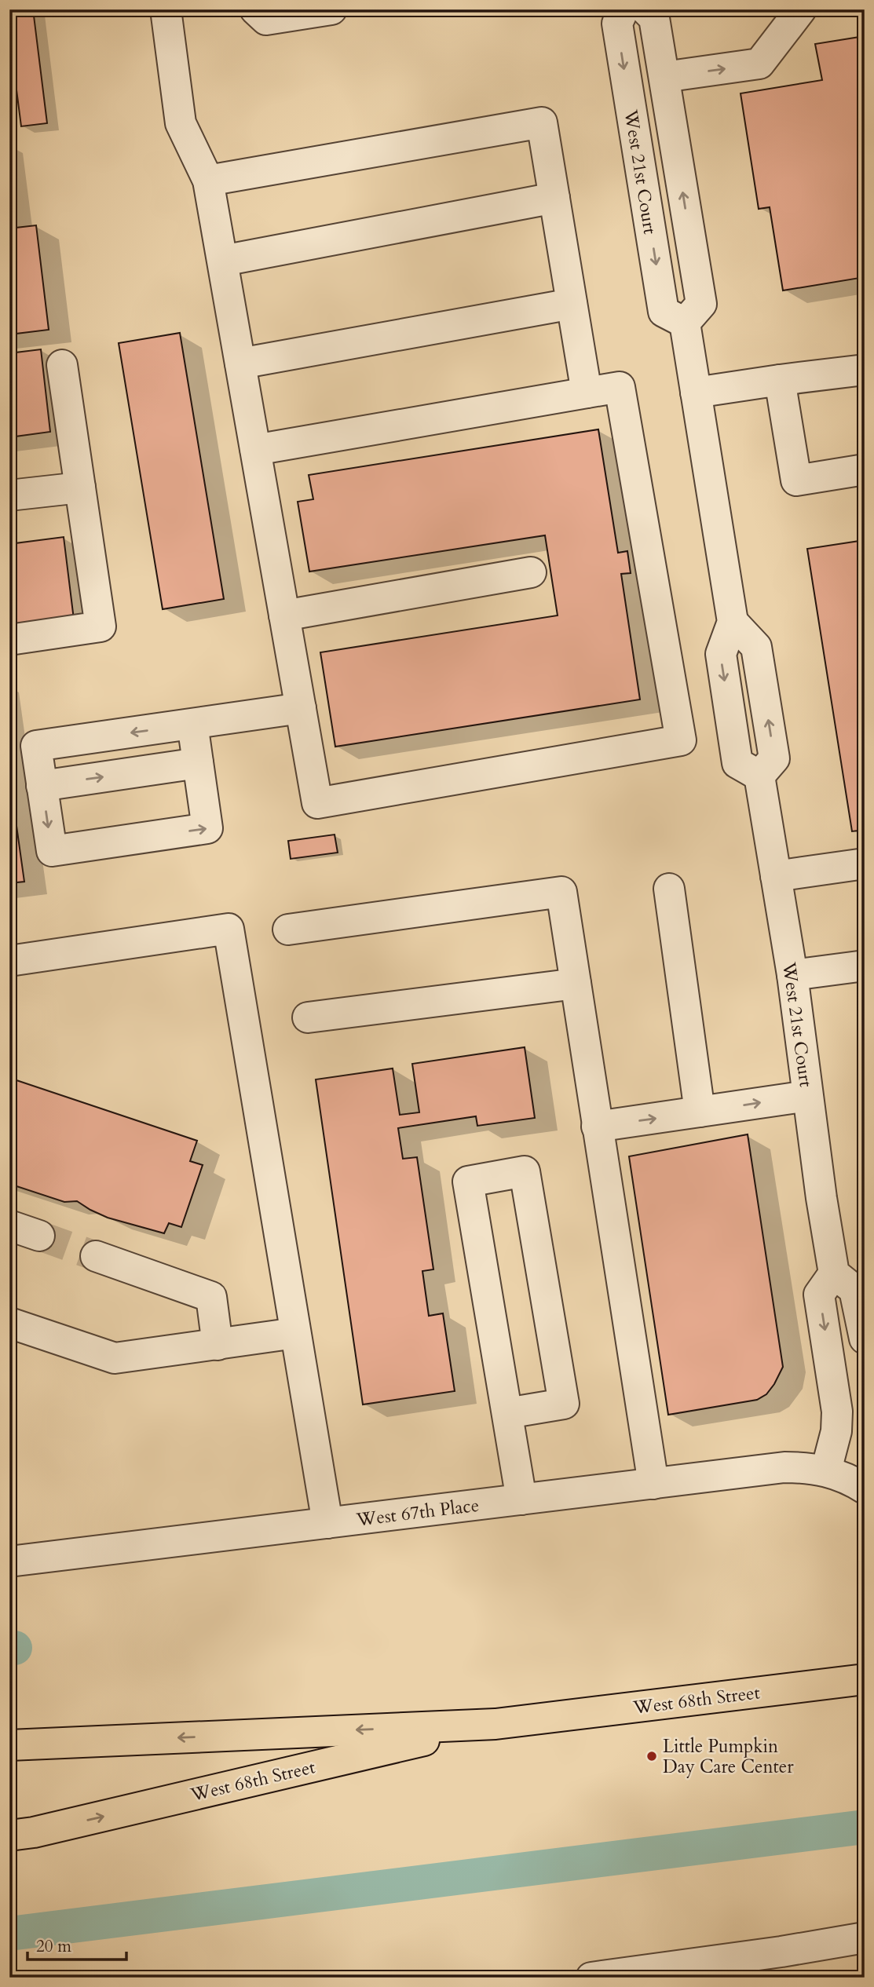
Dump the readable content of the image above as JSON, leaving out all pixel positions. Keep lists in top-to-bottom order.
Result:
{
  "streets": {
    "main road": ["West 68th Street"],
    "street": ["West 21st Court", "West 67th Place"]
  },
  "places": ["Little Pumpkin Day Care Center"],
  "scale_bar": "20 m"
}
